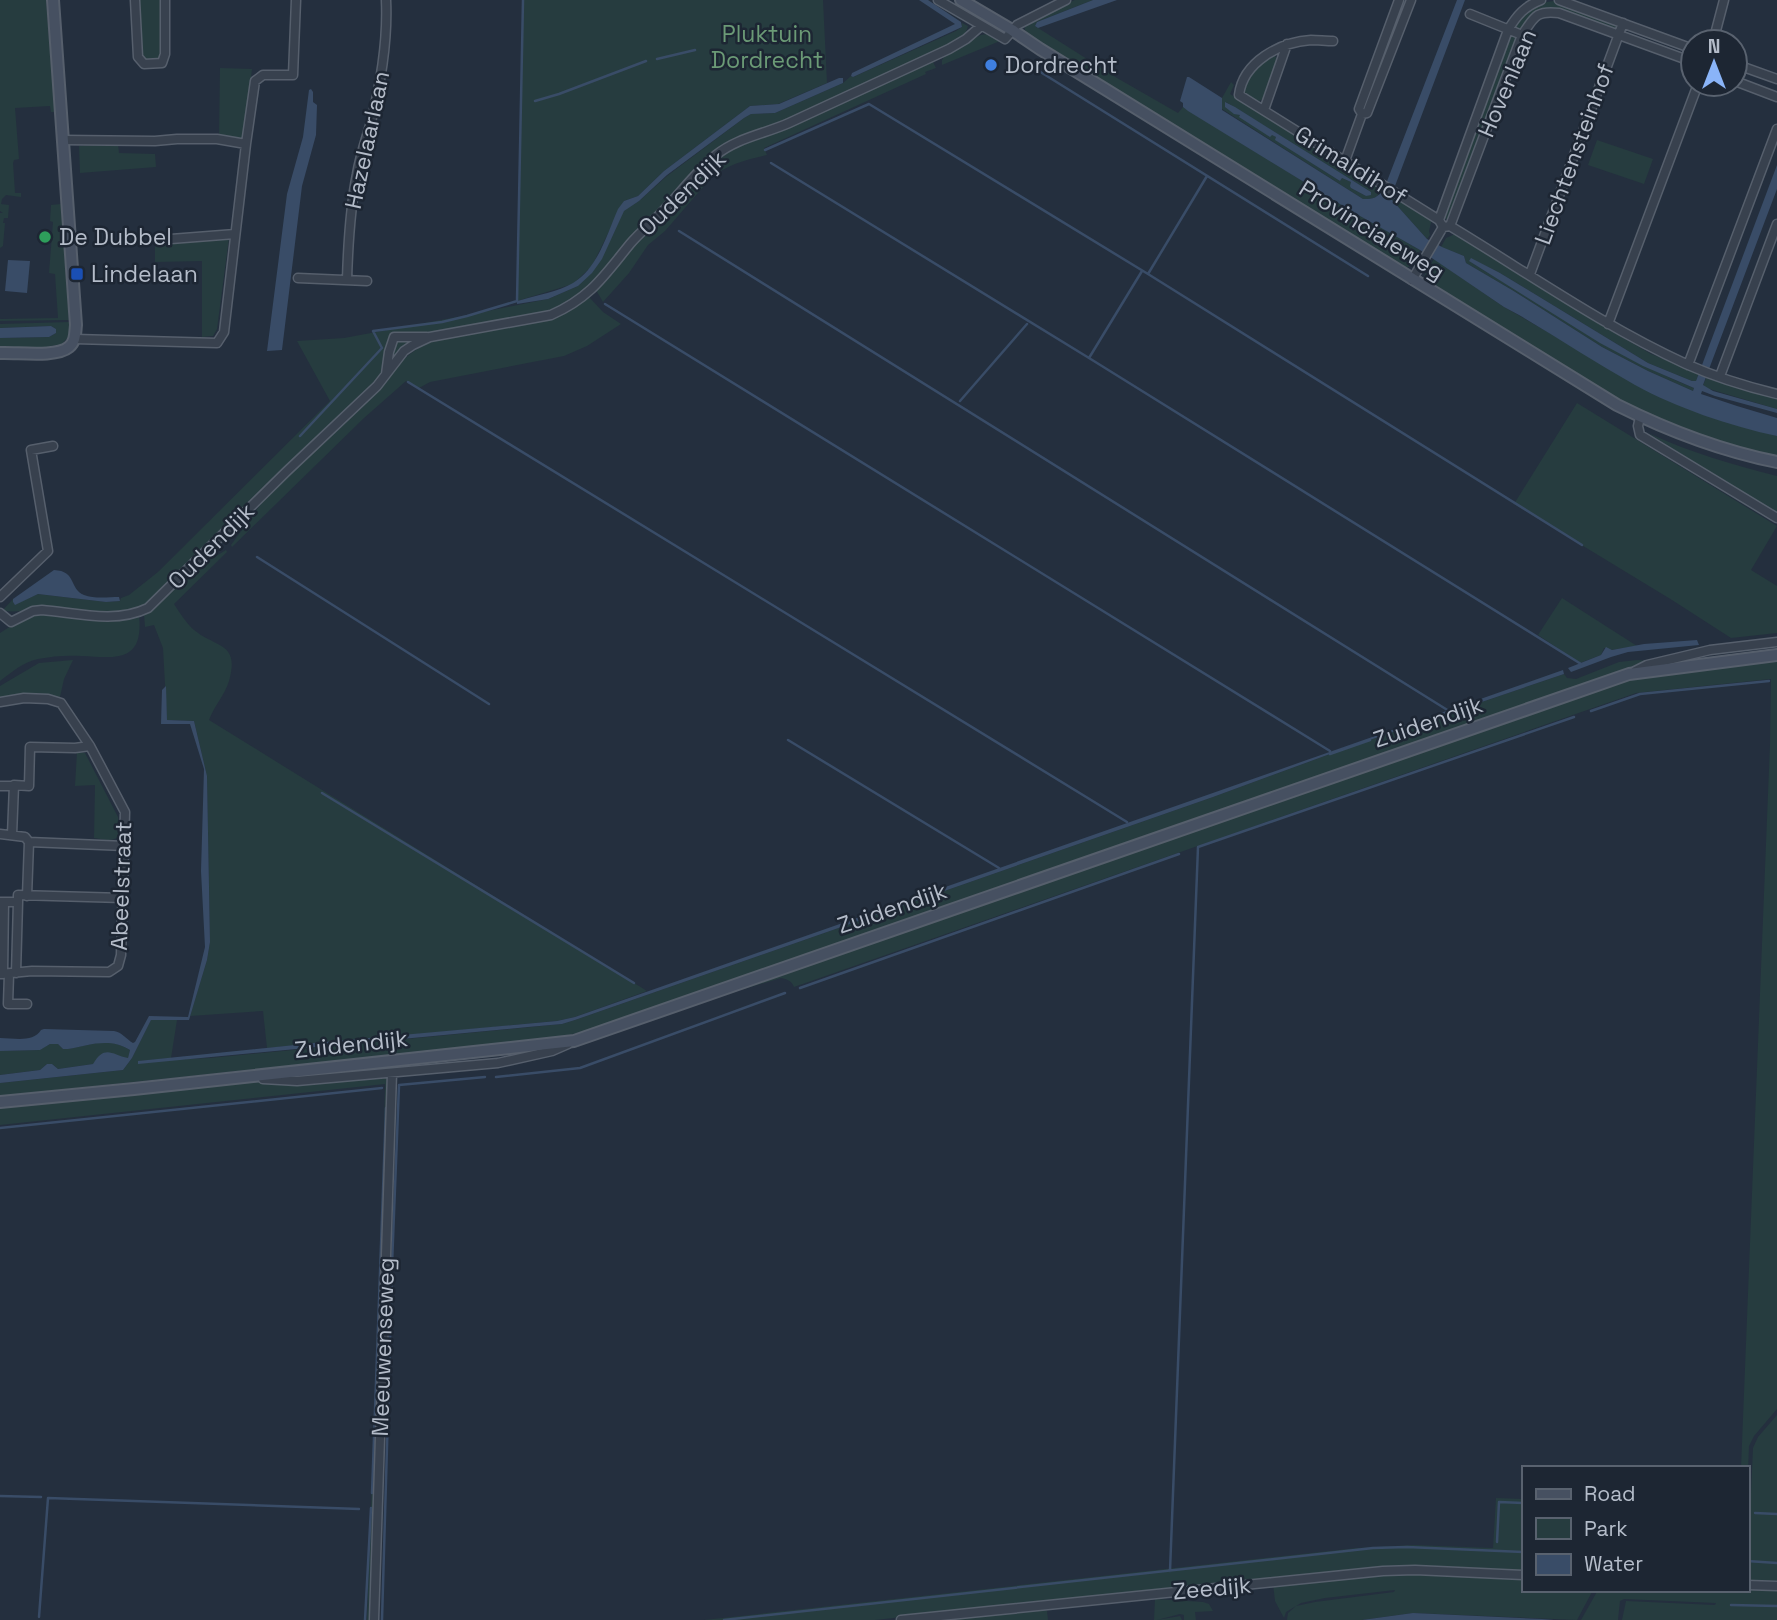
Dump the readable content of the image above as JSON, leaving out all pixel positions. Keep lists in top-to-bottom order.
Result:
{
  "streets": {
    "street": [
      "Hovenlaan",
      "Hazelaarlaan",
      "Liechtensteinhof",
      "Grimaldihof",
      "Oudendijk",
      "Provincialeweg",
      "Zuidendijk",
      "Abeelstraat",
      "Meeuwenseweg",
      "Zeedijk"
    ]
  },
  "crossings": [
    ["Hovenlaan", "Liechtensteinhof"],
    ["Hovenlaan", "Grimaldihof"],
    ["Hovenlaan", "Provincialeweg"],
    ["Liechtensteinhof", "Grimaldihof"]
  ],
  "parks": ["Pluktuin Dordrecht"],
  "places": {
    "other": ["Dordrecht", "De Dubbel"],
    "transit": ["Lindelaan"]
  },
  "legend": ["Road", "Park", "Water"],
  "north": "top"
}
